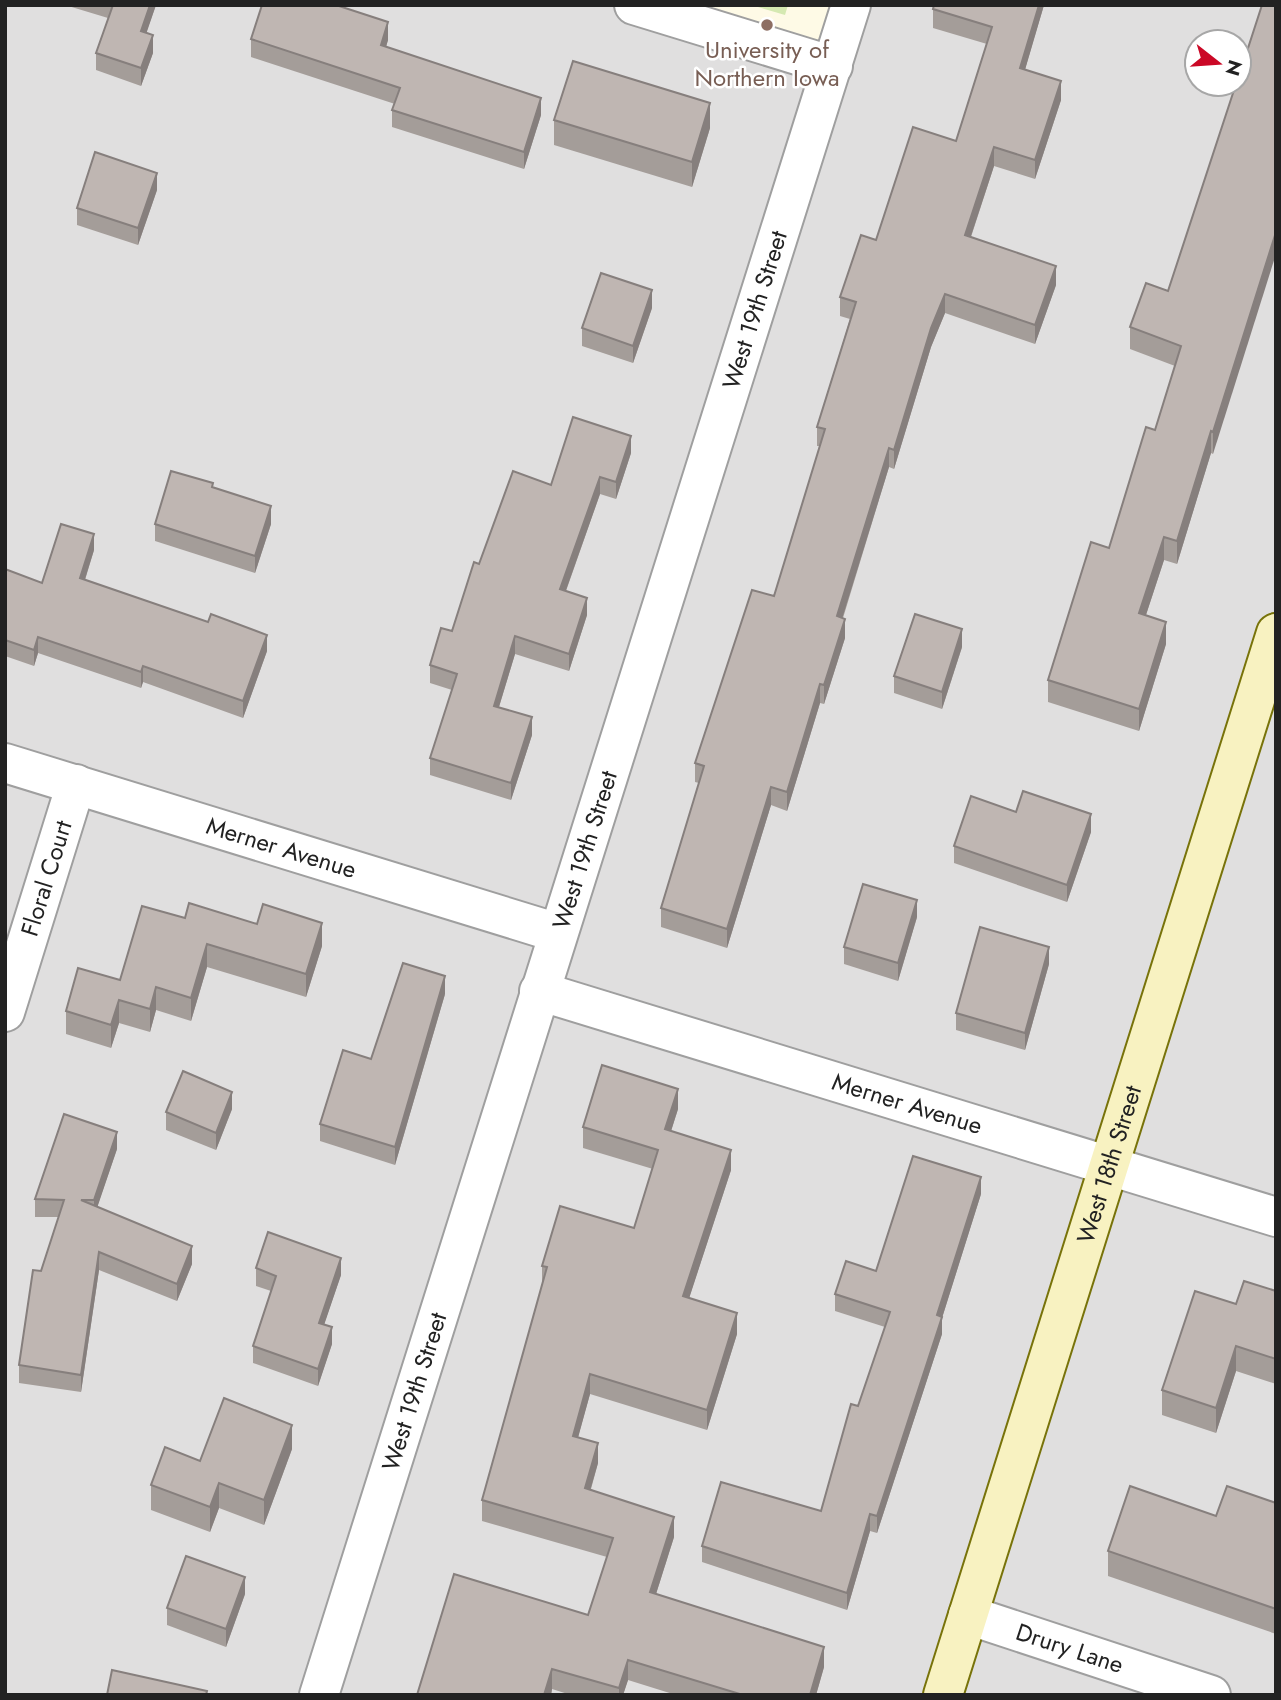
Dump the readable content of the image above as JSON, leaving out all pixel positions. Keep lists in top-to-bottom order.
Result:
{
  "streets": {
    "main road": ["West 18th Street"],
    "street": [
      "West 19th Street",
      "Merner Avenue",
      "Floral Court",
      "Drury Lane"
    ]
  },
  "crossings": [
    ["West 19th Street", "Merner Avenue"],
    ["Merner Avenue", "Floral Court"],
    ["Merner Avenue", "West 18th Street"],
    ["West 18th Street", "Drury Lane"]
  ],
  "places": ["University of Northern Iowa"],
  "north": "right"
}
